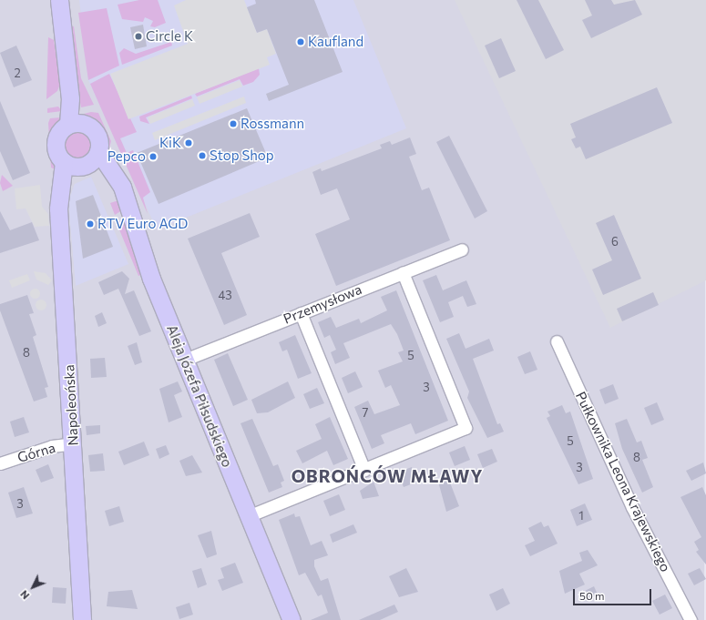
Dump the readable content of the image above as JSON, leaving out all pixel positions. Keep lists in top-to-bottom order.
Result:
{
  "streets": {
    "main road": ["Aleja Józefa Piłsudskiego", "Napoleońska"],
    "street": ["Przemysłowa", "Górna", "Pułkownika Leona Krajewskiego"]
  },
  "crossings": [
    ["Przemysłowa", "Aleja Józefa Piłsudskiego"],
    ["Aleja Józefa Piłsudskiego", "Napoleońska"],
    ["Napoleońska", "Górna"]
  ],
  "districts": ["OBROŃCÓW MŁAWY"],
  "places": [
    "Circle K",
    "Kaufland",
    "Rossmann",
    "KiK",
    "Stop Shop",
    "Pepco",
    "RTV Euro AGD"
  ],
  "house_numbers": [
    "2",
    "6",
    "43",
    "8",
    "5",
    "3",
    "7",
    "5",
    "8",
    "3",
    "3",
    "1"
  ],
  "scale_bar": "50 m",
  "north": "bottom left"
}
